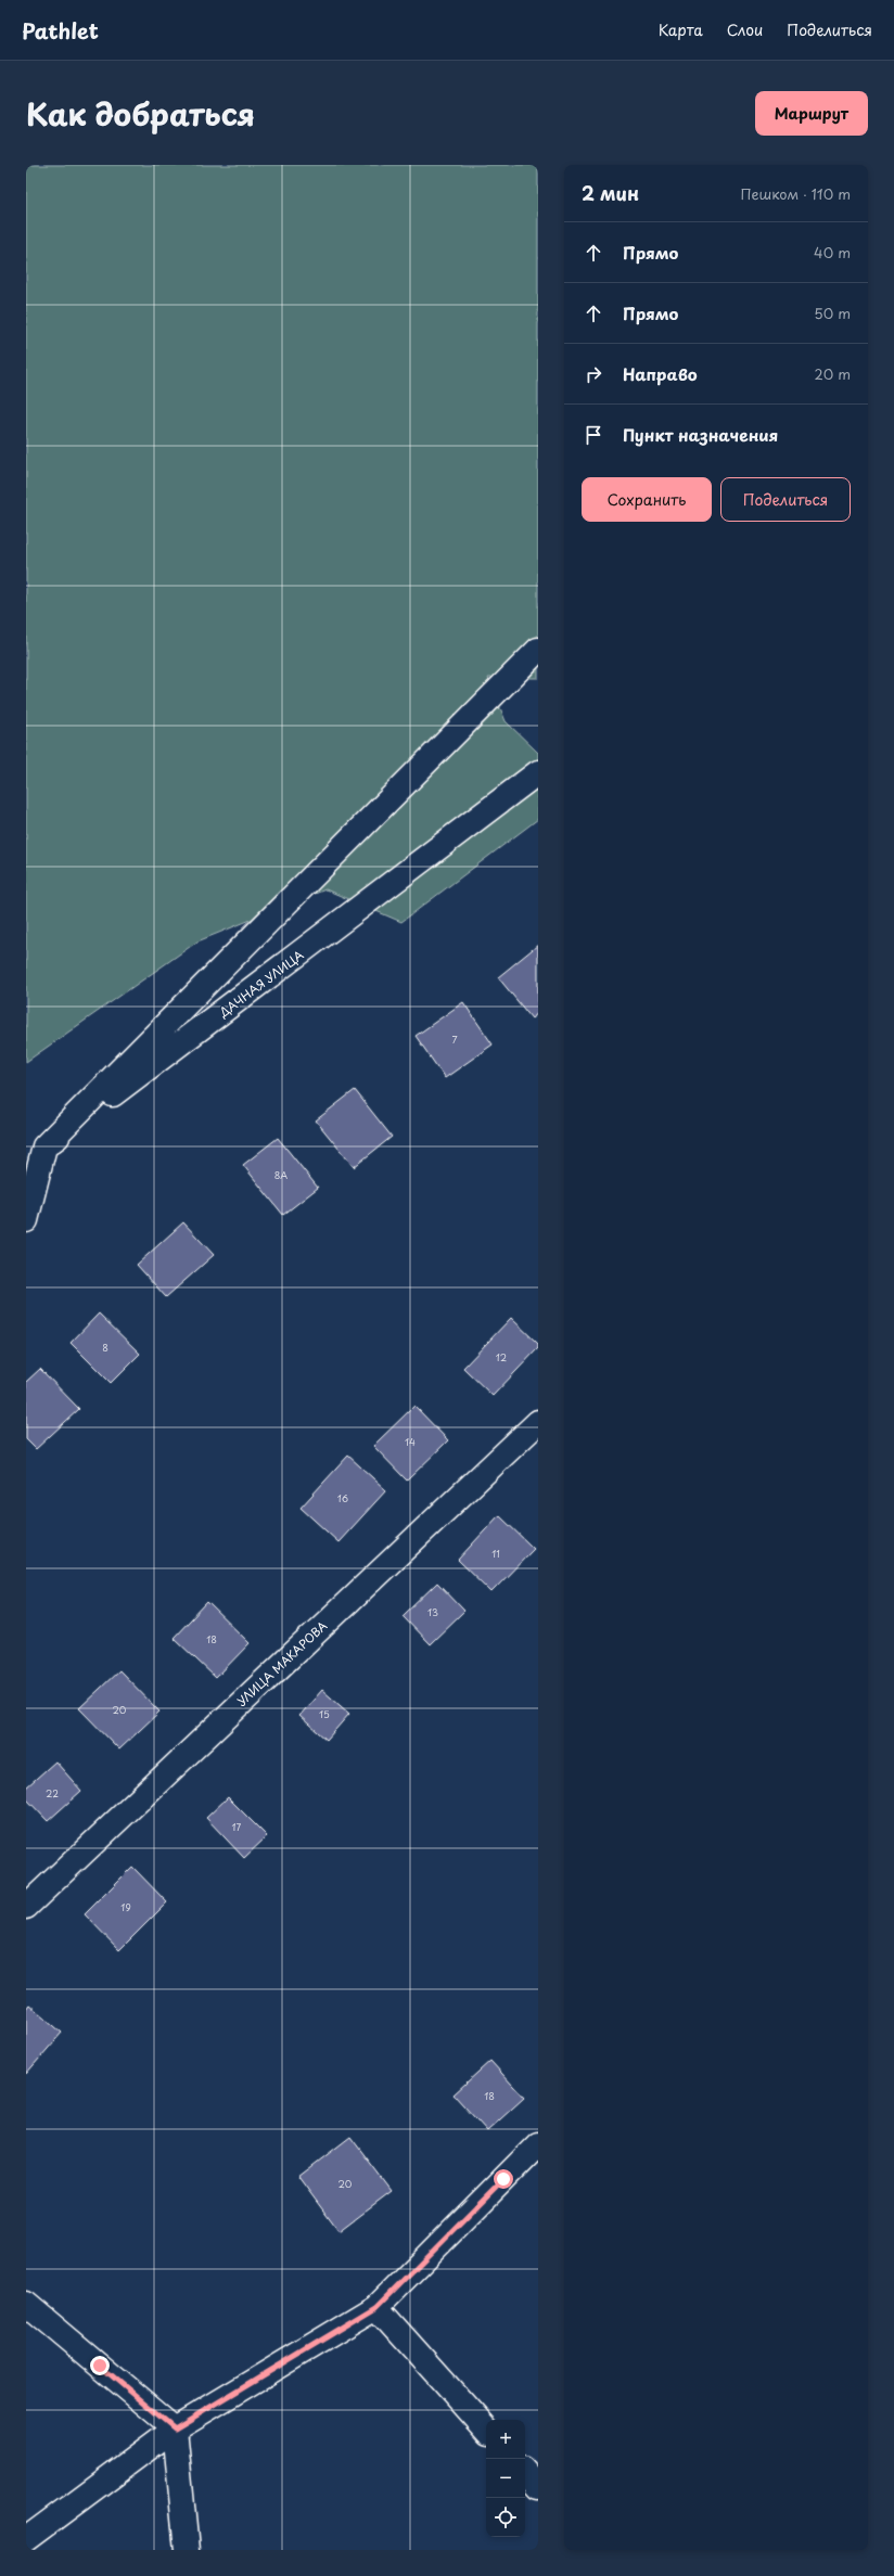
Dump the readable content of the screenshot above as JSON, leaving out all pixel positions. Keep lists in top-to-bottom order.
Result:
{
  "streets": {
    "street": ["ДАЧНАЯ УЛИЦА", "УЛИЦА МАКАРОВА"]
  },
  "house_numbers": [
    "7",
    "8А",
    "8",
    "12",
    "14",
    "16",
    "11",
    "13",
    "18",
    "20",
    "15",
    "22",
    "17",
    "19",
    "18",
    "20"
  ],
  "page": {
    "header": "Pathlet",
    "nav": ["Карта", "Слои", "Поделиться"],
    "title": "Как добраться",
    "buttons": [
      "Маршрут",
      ["Сохранить", "Поделиться"]
    ],
    "heading": ["2 мин", "Пешком · 110 m"],
    "list": [
      ["Прямо", "40 m"],
      ["Прямо", "50 m"],
      ["Направо", "20 m"],
      "Пункт назначения"
    ],
    "map_buttons": ["+", "−"]
  }
}
